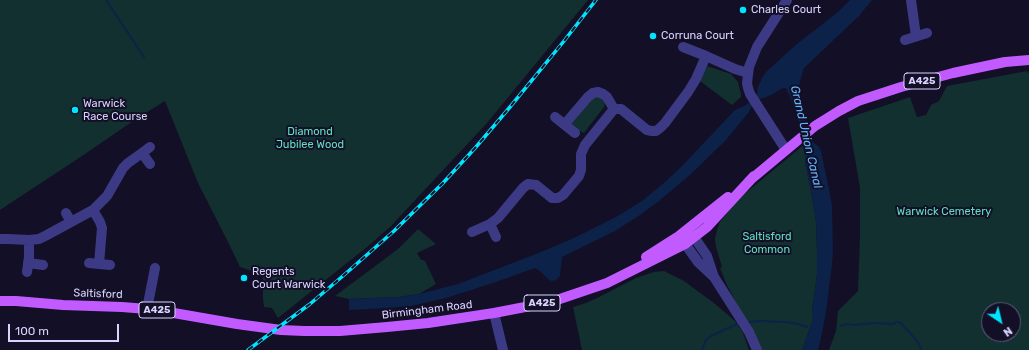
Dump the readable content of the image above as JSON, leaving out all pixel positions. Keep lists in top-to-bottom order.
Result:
{
  "streets": {
    "main road": ["A425", "Saltisford", "Birmingham Road"]
  },
  "crossings": [
    ["Saltisford", "Birmingham Road"]
  ],
  "water": ["Grand Union Canal"],
  "parks": ["Diamond Jubilee Wood", "Warwick Cemetery", "Saltisford Common"],
  "places": [
    "Charles Court",
    "Corruna Court",
    "Warwick Race Course",
    "Regents Court Warwick"
  ],
  "scale_bar": "100 m",
  "north": "bottom right"
}
